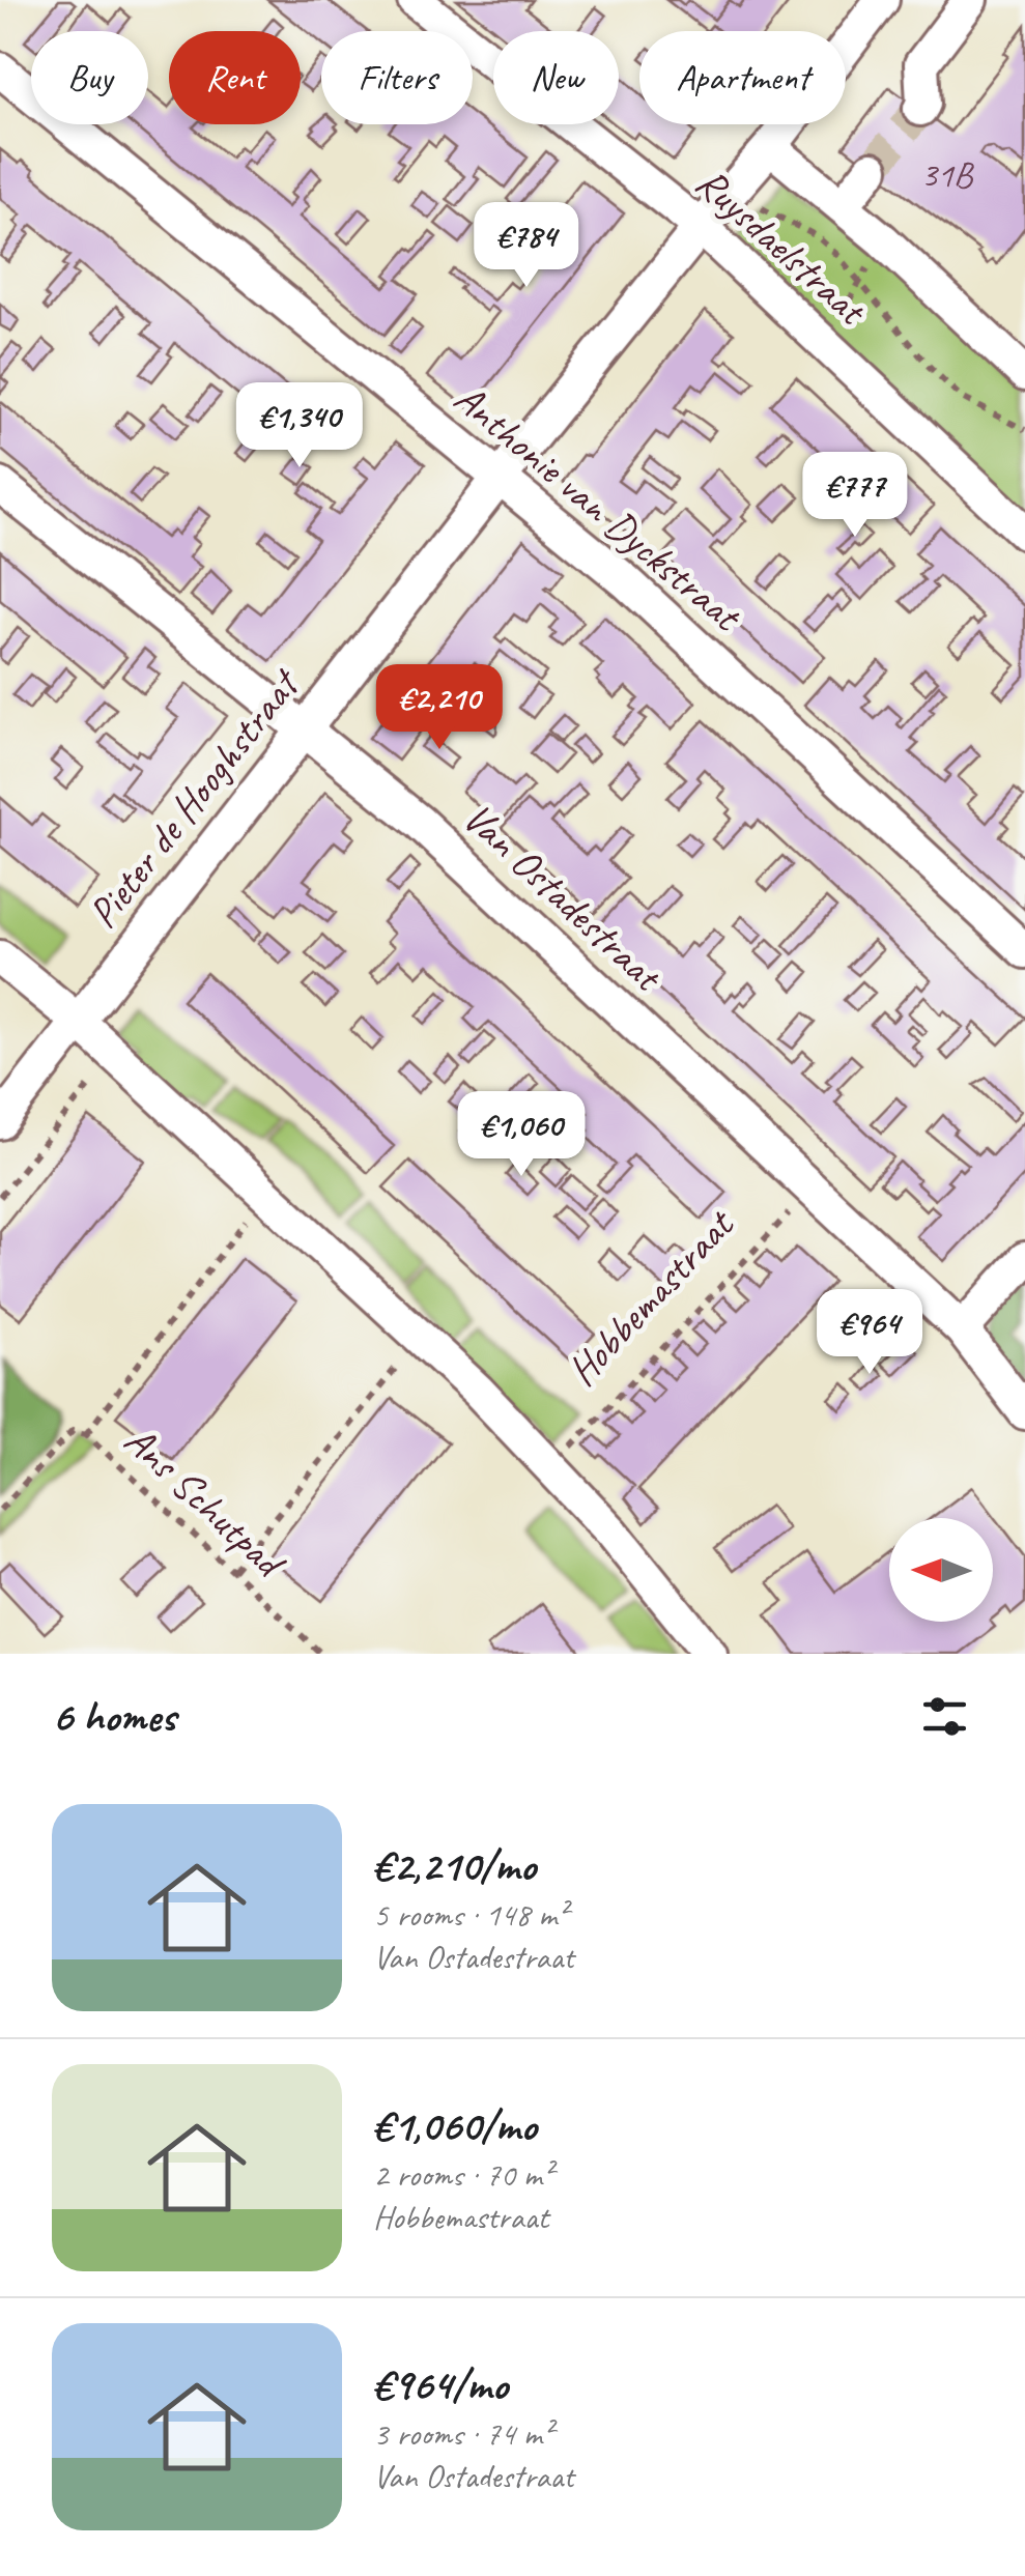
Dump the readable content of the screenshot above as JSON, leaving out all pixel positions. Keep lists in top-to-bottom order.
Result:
{
  "streets": {
    "street": [
      "Ruysdaelstraat",
      "Anthonie van Dyckstraat",
      "Pieter de Hooghstraat",
      "Van Ostadestraat"
    ],
    "path": ["Hobbemastraat", "Ans Schutpad"]
  },
  "crossings": [
    ["Ruysdaelstraat", "Pieter de Hooghstraat"],
    ["Anthonie van Dyckstraat", "Pieter de Hooghstraat"],
    ["Pieter de Hooghstraat", "Van Ostadestraat"],
    ["Van Ostadestraat", "Hobbemastraat"]
  ],
  "house_numbers": ["31B"],
  "north": "left",
  "page": {
    "chip": [
      "Buy",
      "Rent",
      "Filters",
      "New",
      "Apartment"
    ],
    "price": [
      "€784",
      "€1,340",
      "€777",
      "€2,210",
      "€1,060",
      "€964"
    ],
    "heading": "6 homes",
    "list": [
      {
        "name": "€2,210/mo",
        "note": "5 rooms · 148 m² · Van Ostadestraat"
      },
      {
        "name": "€1,060/mo",
        "note": "2 rooms · 70 m² · Hobbemastraat"
      },
      {
        "name": "€964/mo",
        "note": "3 rooms · 74 m² · Van Ostadestraat"
      }
    ]
  }
}
